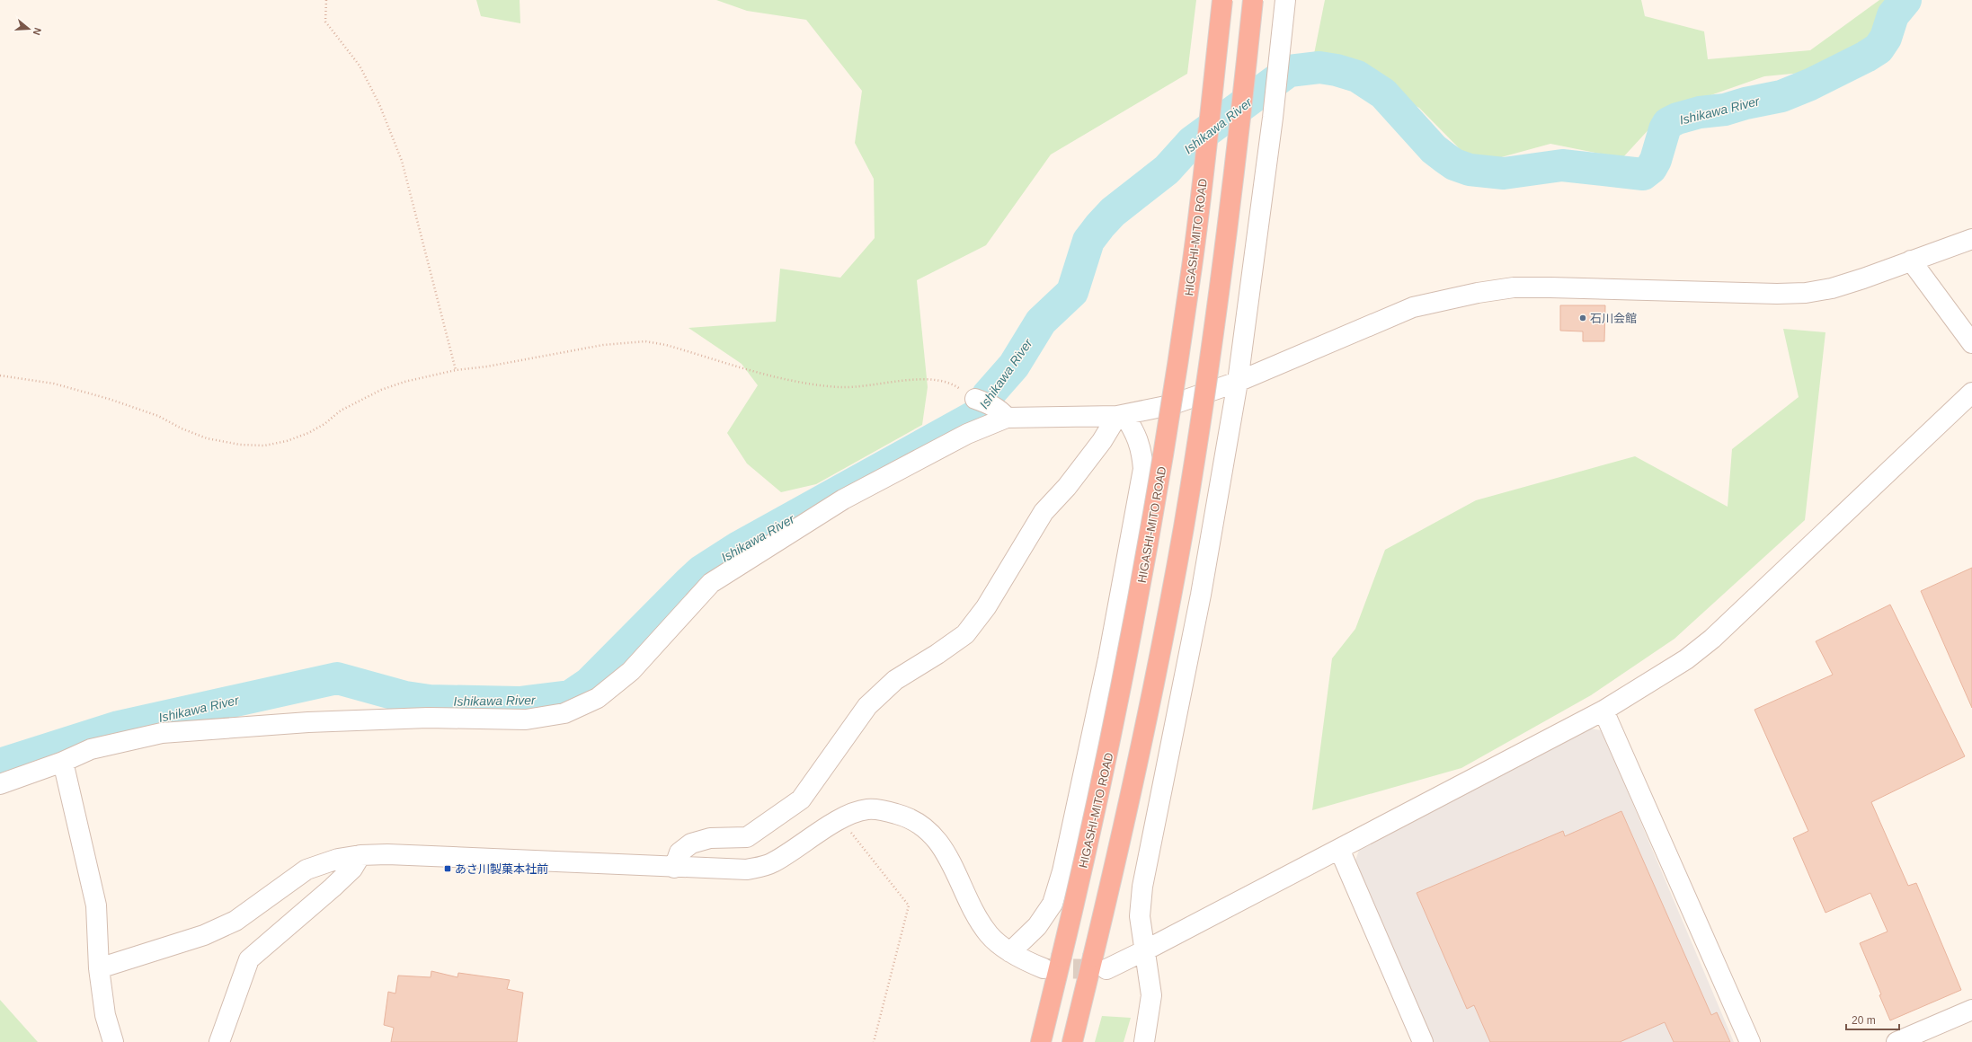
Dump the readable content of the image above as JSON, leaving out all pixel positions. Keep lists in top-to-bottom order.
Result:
{
  "streets": {
    "highway": ["HIGASHI-MITO ROAD"]
  },
  "water": ["Ishikawa River"],
  "places": {
    "other": ["石川会館"],
    "transit": ["あさ川製菓本社前"]
  },
  "scale_bar": "20 m",
  "north": "right"
}
